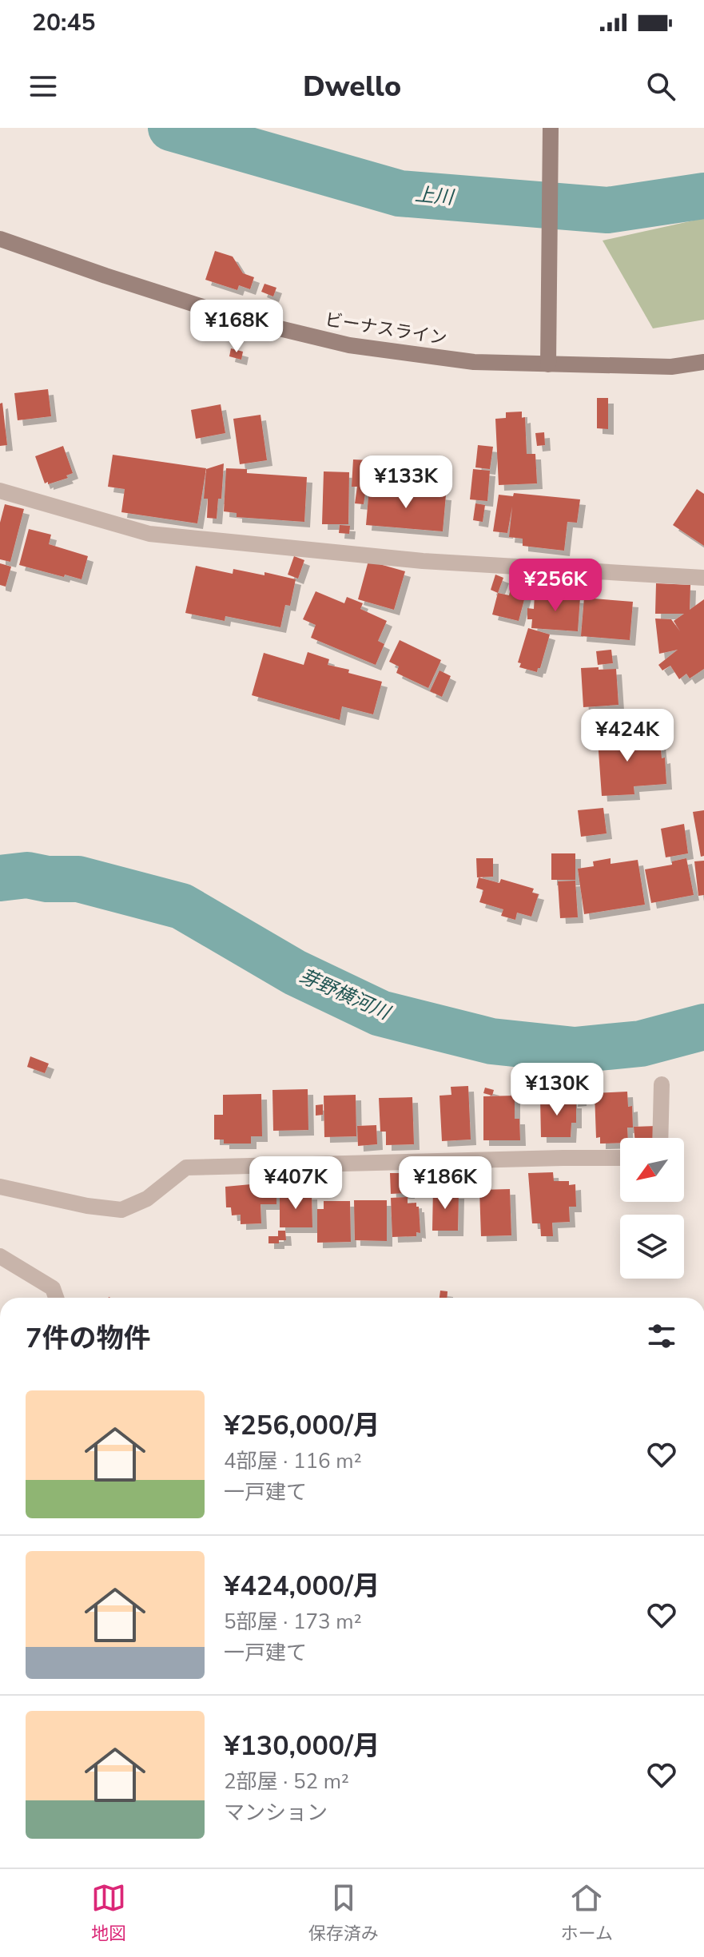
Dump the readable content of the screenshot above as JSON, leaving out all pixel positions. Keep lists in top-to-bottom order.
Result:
{
  "streets": {
    "main road": ["ビーナスライン"]
  },
  "water": ["上川", "芽野横河川"],
  "north": "bottom left",
  "page": {
    "status": "20:45",
    "header": "Dwello",
    "price": [
      "¥168K",
      "¥133K",
      "¥256K",
      "¥424K",
      "¥130K",
      "¥407K",
      "¥186K"
    ],
    "heading": "7件の物件",
    "list": [
      {
        "name": "¥256,000/月",
        "note": "4部屋 · 116 m² · 一戸建て"
      },
      {
        "name": "¥424,000/月",
        "note": "5部屋 · 173 m² · 一戸建て"
      },
      {
        "name": "¥130,000/月",
        "note": "2部屋 · 52 m² · マンション"
      }
    ],
    "tabs": ["地図", "保存済み", "ホーム"]
  }
}
